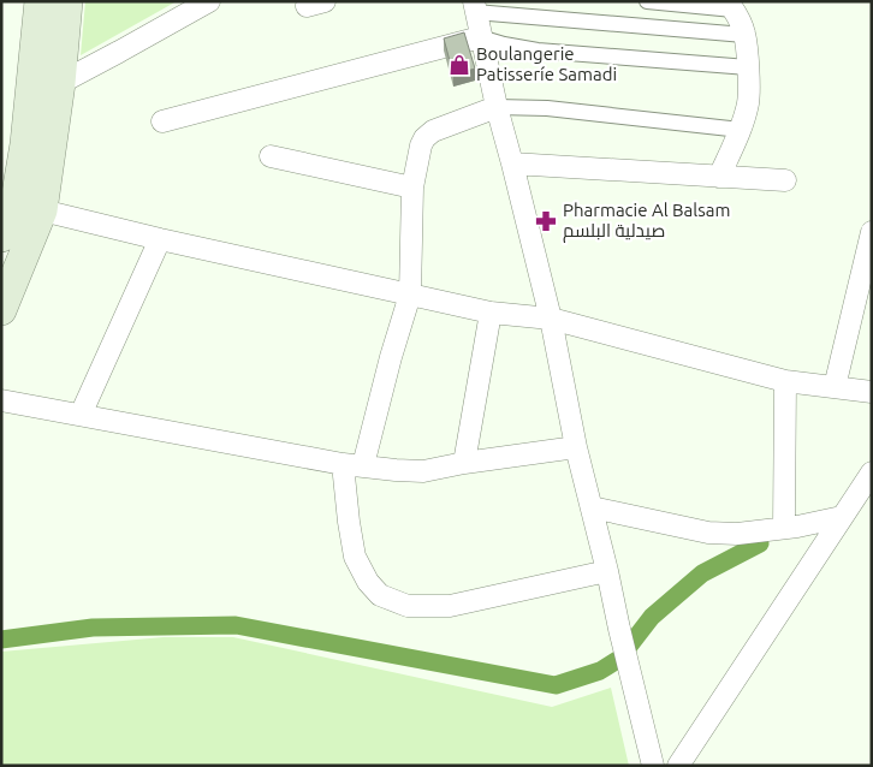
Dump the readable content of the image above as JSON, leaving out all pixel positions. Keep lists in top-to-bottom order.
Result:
{
  "places": {
    "shop": ["Boulangerie Patisseríe Samadi"],
    "pharmacy": ["Pharmacie Al Balsam صيدلية البلسم"]
  }
}
